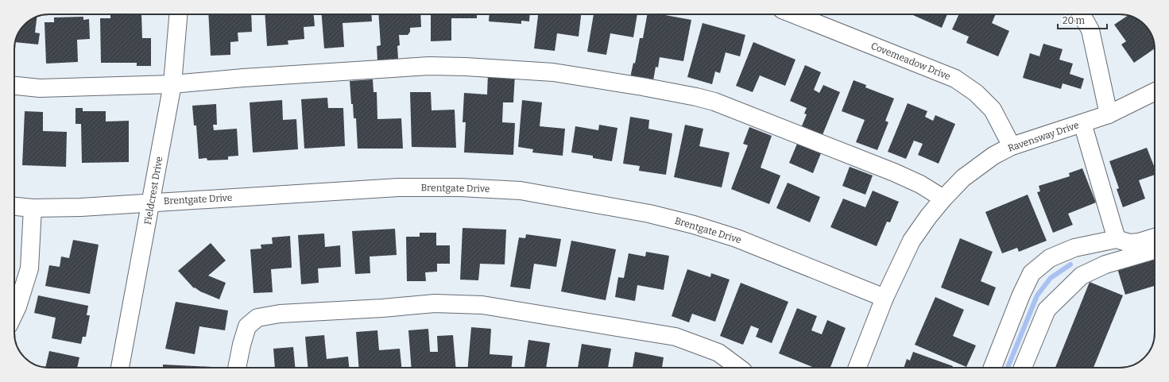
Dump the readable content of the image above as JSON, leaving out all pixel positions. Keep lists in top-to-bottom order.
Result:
{
  "streets": {
    "street": [
      "Covemeadow Drive",
      "Ravensway Drive",
      "Brentgate Drive",
      "Fieldcrest Drive"
    ]
  },
  "crossings": [
    ["Covemeadow Drive", "Ravensway Drive"],
    ["Ravensway Drive", "Brentgate Drive"],
    ["Brentgate Drive", "Fieldcrest Drive"]
  ],
  "scale_bar": "20 m"
}
